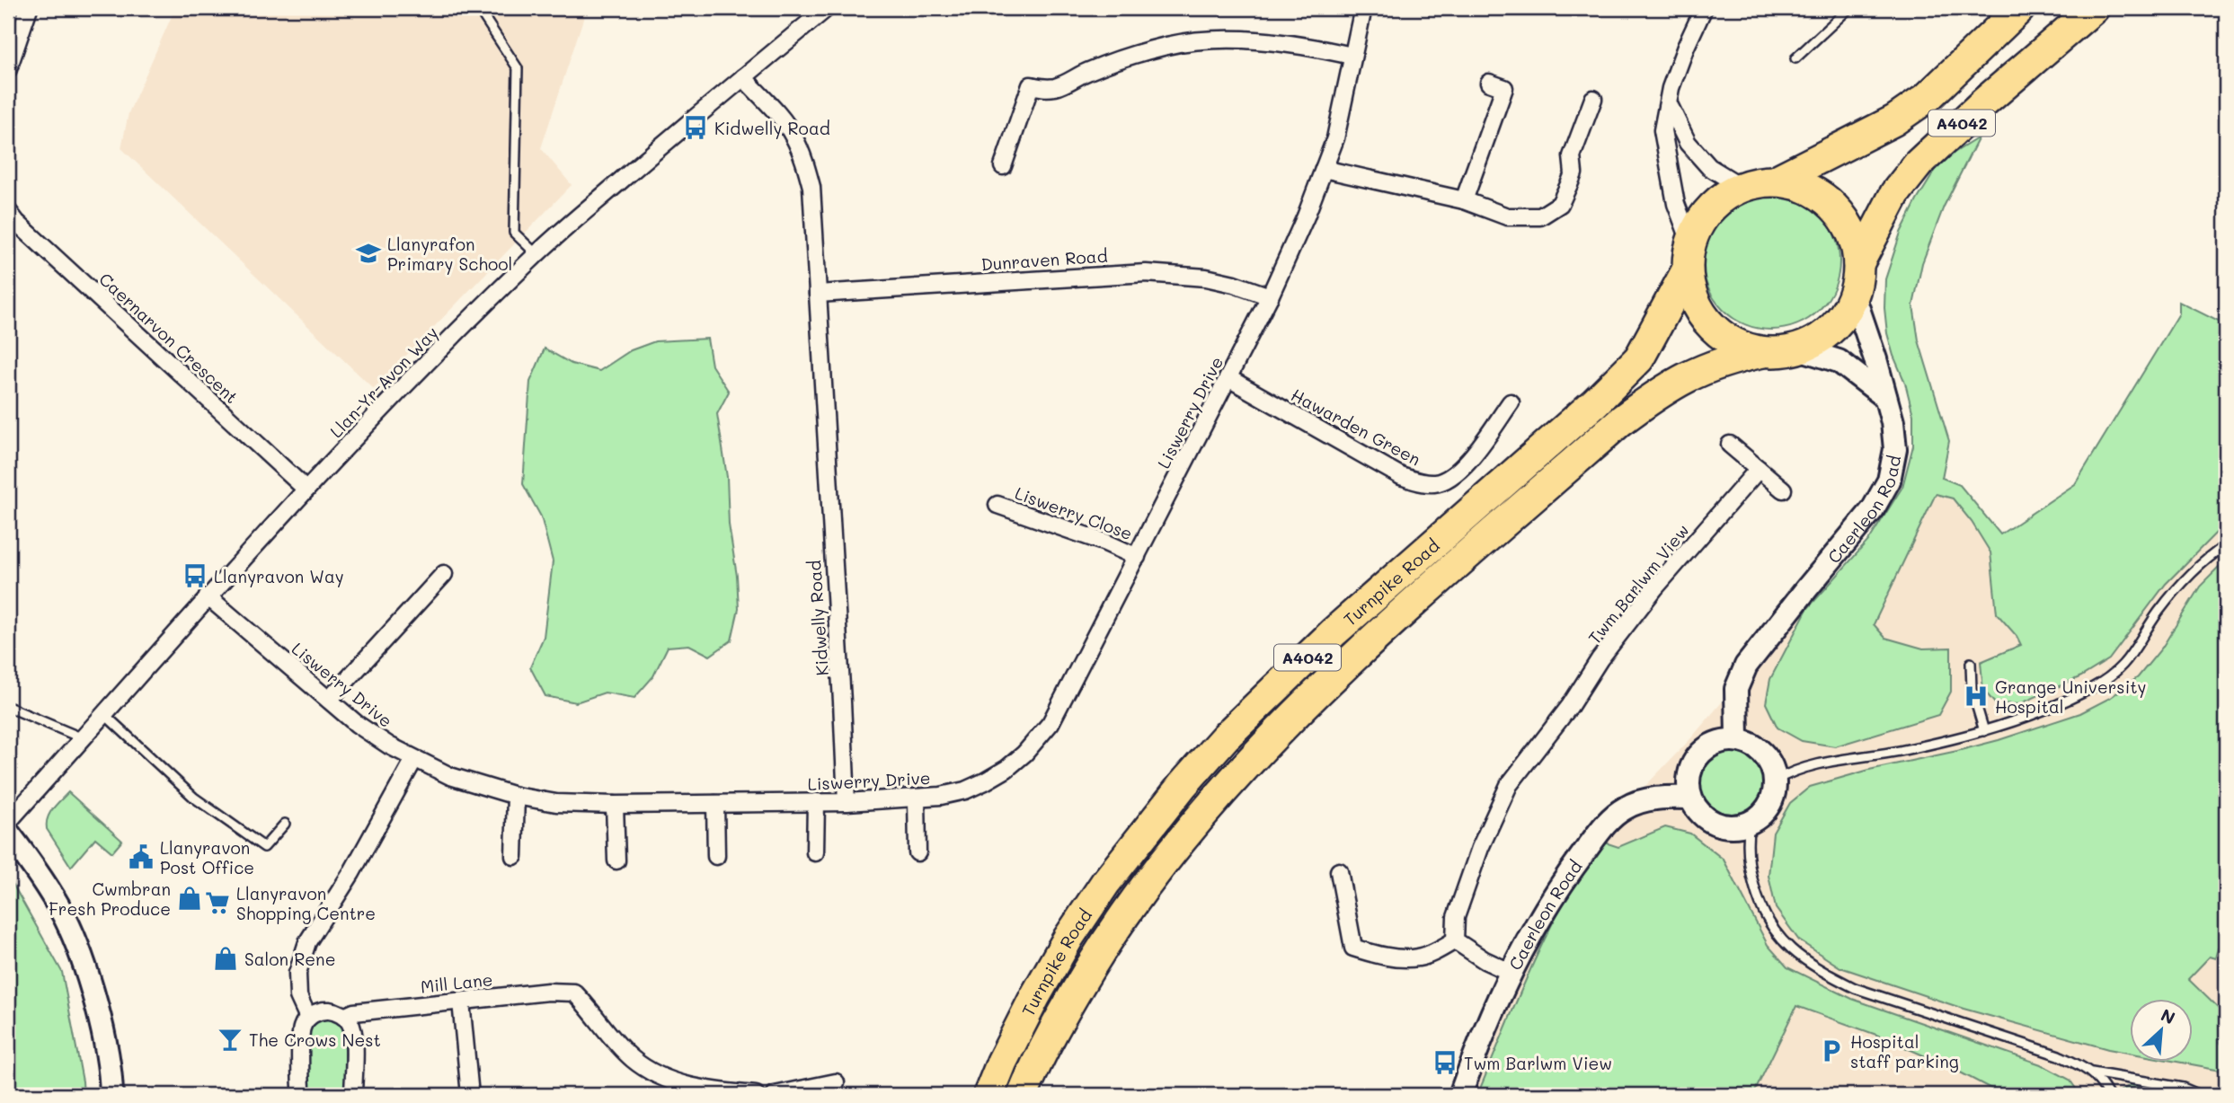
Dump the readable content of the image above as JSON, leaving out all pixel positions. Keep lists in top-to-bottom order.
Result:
{
  "streets": {
    "highway": ["A4042", "Turnpike Road"],
    "main road": ["Caerleon Road"],
    "street": [
      "Dunraven Road",
      "Caernarvon Crescent",
      "Llan-Yr-Avon Way",
      "Liswerry Drive",
      "Hawarden Green",
      "Liswerry Close",
      "Twm Barlwm View",
      "Kidwelly Road",
      "Mill Lane"
    ]
  },
  "crossings": [
    ["A4042", "Caerleon Road"],
    ["A4042", "Turnpike Road"],
    ["Dunraven Road", "Liswerry Drive"],
    ["Dunraven Road", "Kidwelly Road"],
    ["Caernarvon Crescent", "Llan-Yr-Avon Way"],
    ["Llan-Yr-Avon Way", "Liswerry Drive"],
    ["Llan-Yr-Avon Way", "Kidwelly Road"],
    ["Liswerry Drive", "Hawarden Green"],
    ["Liswerry Drive", "Liswerry Close"],
    ["Liswerry Drive", "Kidwelly Road"],
    ["Caerleon Road", "Turnpike Road"]
  ],
  "places": {
    "bus stop": ["Kidwelly Road", "Llanyravon Way", "Twm Barlwm View"],
    "school or university": ["Llanyrafon Primary School"],
    "hospital": ["Grange University Hospital"],
    "public building": ["Llanyravon Post Office"],
    "shop": ["Cwmbran Fresh Produce", "Salon Rene"],
    "supermarket": ["Llanyravon Shopping Centre"],
    "bar": ["The Crows Nest"],
    "parking": ["Hospital staff parking"]
  },
  "north": "top right"
}
